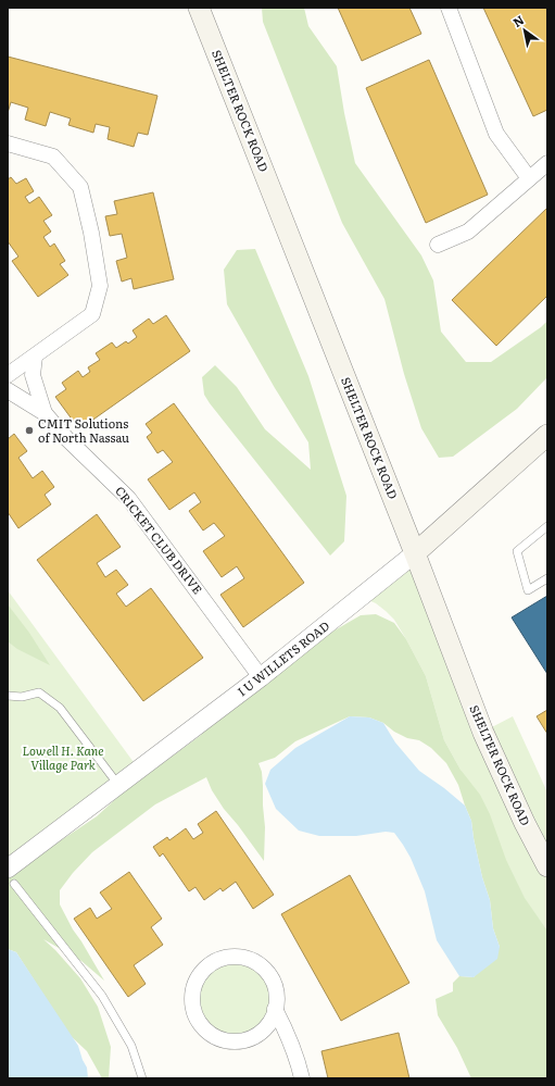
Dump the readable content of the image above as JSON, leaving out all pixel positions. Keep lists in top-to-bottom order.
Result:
{
  "streets": {
    "main road": ["SHELTER ROCK ROAD", "I U WILLETS ROAD"],
    "street": ["CRICKET CLUB DRIVE"]
  },
  "crossings": [
    ["SHELTER ROCK ROAD", "I U WILLETS ROAD"],
    ["CRICKET CLUB DRIVE", "I U WILLETS ROAD"]
  ],
  "parks": ["Lowell H. Kane Village Park"],
  "places": ["CMIT Solutions of North Nassau"],
  "north": "top left"
}
